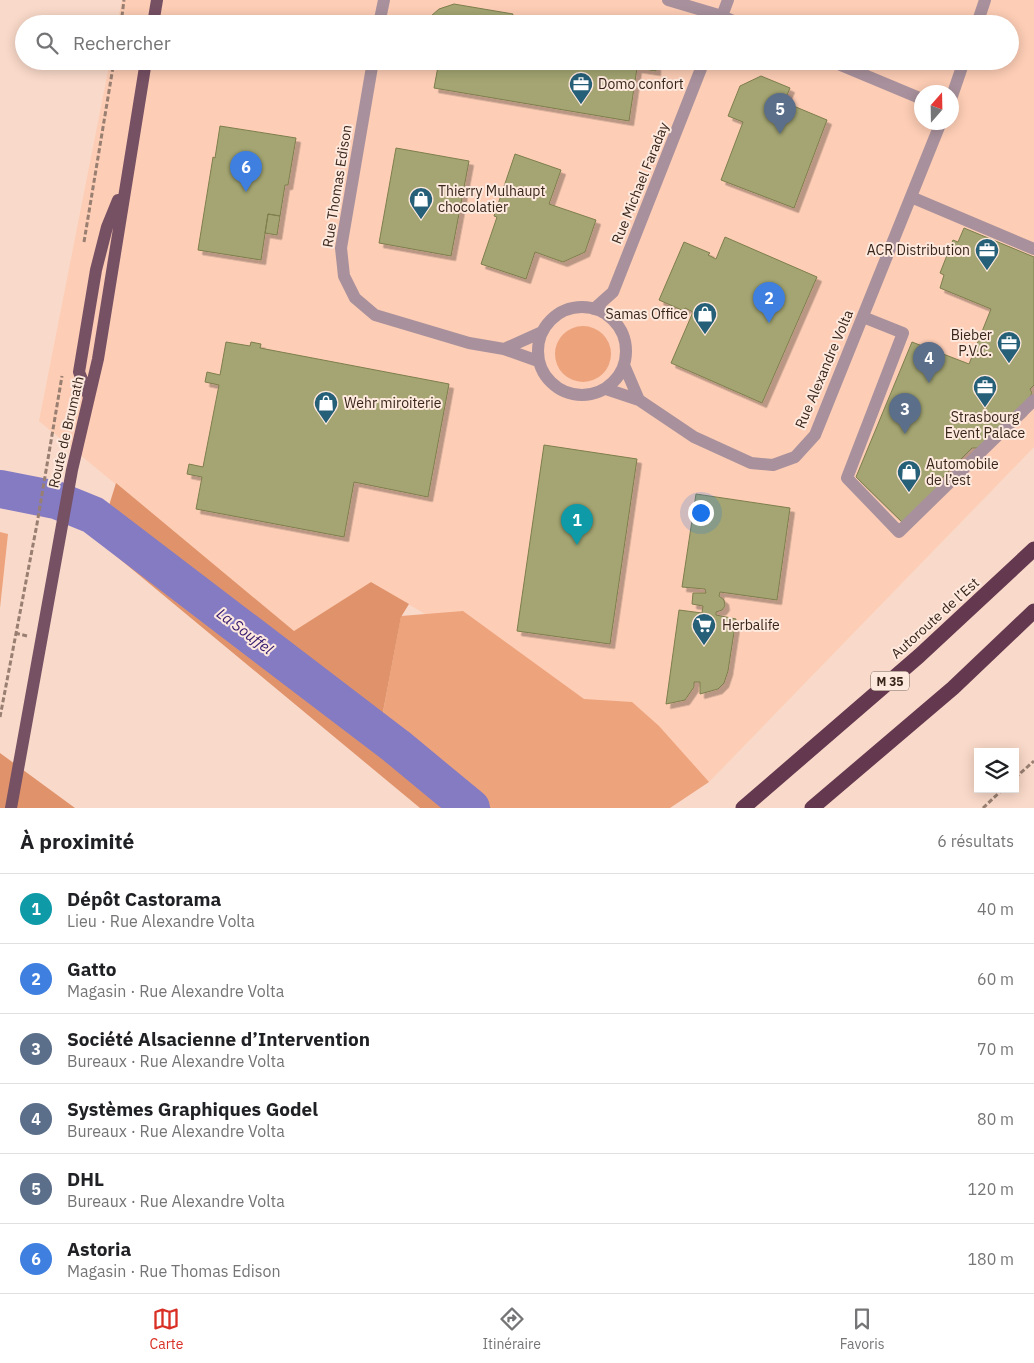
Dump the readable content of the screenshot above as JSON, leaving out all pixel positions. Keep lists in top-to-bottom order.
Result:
{
  "streets": {
    "highway": ["Autoroute de l’Est", "M 35"],
    "main road": ["Route de Brumath"],
    "street": ["Rue Michael Faraday", "Rue Thomas Edison", "Rue Alexandre Volta"]
  },
  "crossings": [
    ["Rue Michael Faraday", "Rue Thomas Edison"],
    ["Rue Michael Faraday", "Rue Alexandre Volta"],
    ["Rue Thomas Edison", "Rue Alexandre Volta"]
  ],
  "water": ["La Souffel"],
  "places": {
    "office": [
      "Domo confort",
      "ACR Distribution",
      "Bieber P.V.C.",
      "Strasbourg Event Palace"
    ],
    "shop": [
      "Thierry Mulhaupt chocolatier",
      "Samas Office",
      "Wehr miroiterie",
      "Automobile de l’est"
    ],
    "supermarket": ["Herbalife"]
  },
  "north": "top",
  "page": {
    "search": "Rechercher",
    "pins": [
      "5",
      "6",
      "2",
      "4",
      "3",
      "1"
    ],
    "heading": ["À proximité", "6 résultats"],
    "list": [
      {
        "mark": "1",
        "name": "Dépôt Castorama",
        "note": "Lieu · Rue Alexandre Volta",
        "value": "40 m"
      },
      {
        "mark": "2",
        "name": "Gatto",
        "note": "Magasin · Rue Alexandre Volta",
        "value": "60 m"
      },
      {
        "mark": "3",
        "name": "Société Alsacienne d’Intervention",
        "note": "Bureaux · Rue Alexandre Volta",
        "value": "70 m"
      },
      {
        "mark": "4",
        "name": "Systèmes Graphiques Godel",
        "note": "Bureaux · Rue Alexandre Volta",
        "value": "80 m"
      },
      {
        "mark": "5",
        "name": "DHL",
        "note": "Bureaux · Rue Alexandre Volta",
        "value": "120 m"
      },
      {
        "mark": "6",
        "name": "Astoria",
        "note": "Magasin · Rue Thomas Edison",
        "value": "180 m"
      }
    ],
    "nav": ["Carte", "Itinéraire", "Favoris"]
  }
}
